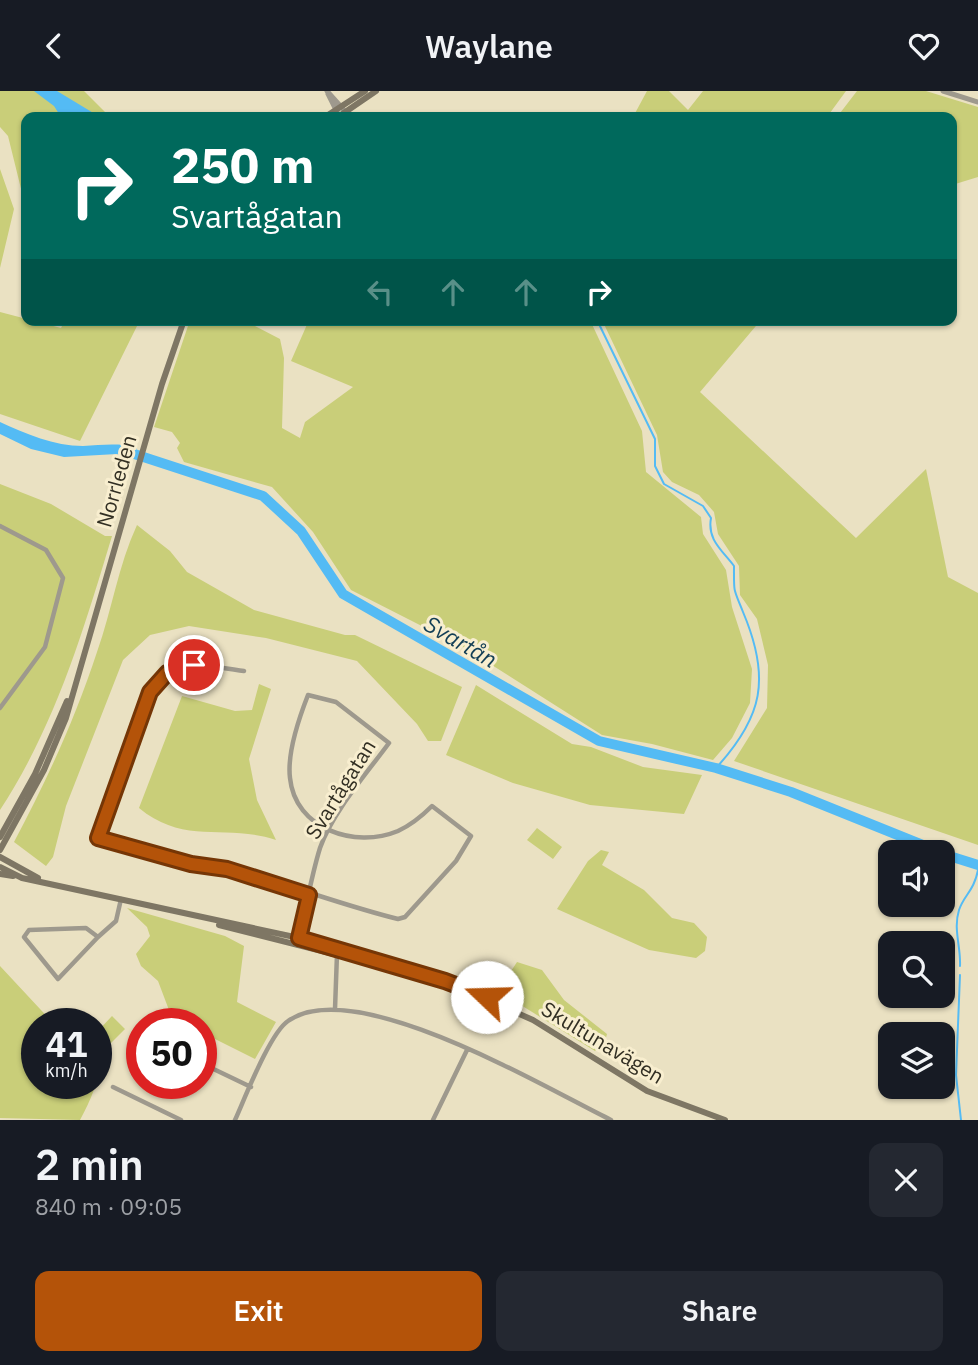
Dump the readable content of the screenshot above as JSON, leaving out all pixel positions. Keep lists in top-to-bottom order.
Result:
{
  "streets": {
    "main road": ["Norrleden", "Skultunavägen"],
    "street": ["Svartågatan"]
  },
  "crossings": [
    ["Svartågatan", "Skultunavägen"]
  ],
  "water": ["Svartån"],
  "page": {
    "header": "Waylane",
    "turn": ["250 m", "Svartågatan"],
    "speed": "41 km/h",
    "limit": "50",
    "heading": ["2 min", "840 m · 09:05"],
    "buttons": ["Exit", "Share"]
  }
}
